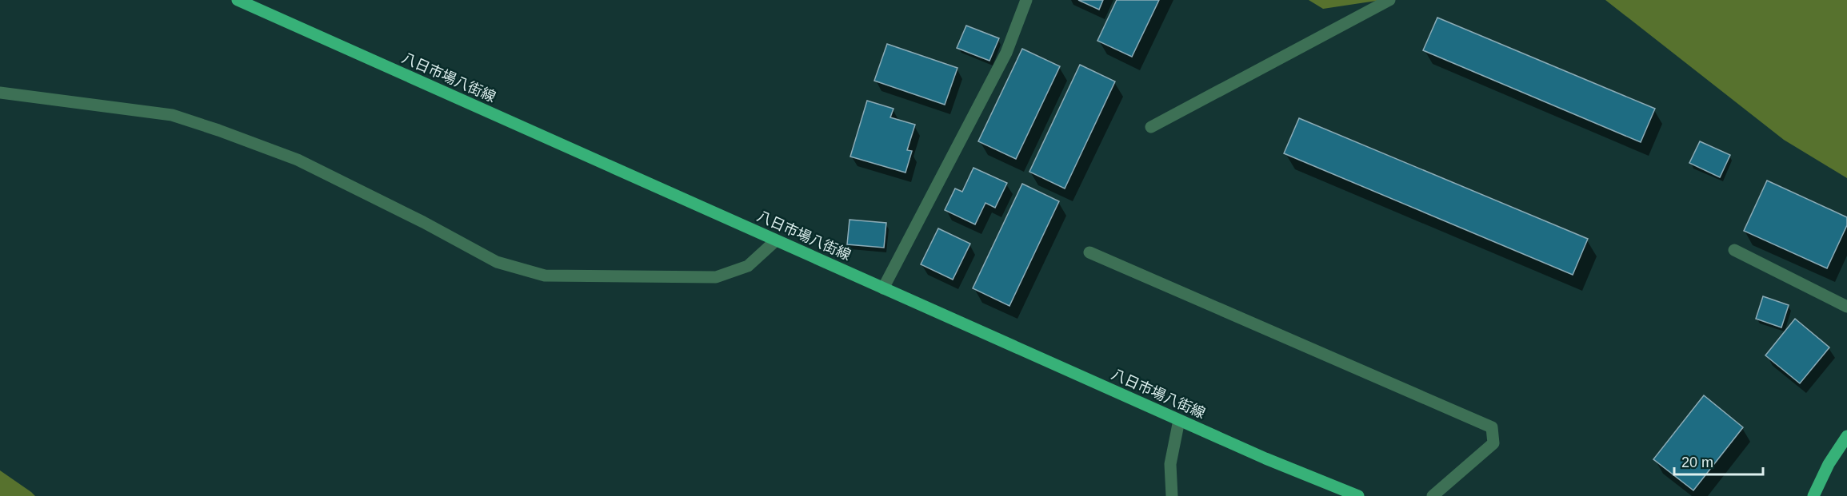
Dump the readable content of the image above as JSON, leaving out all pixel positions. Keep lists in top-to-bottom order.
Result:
{
  "streets": {
    "main road": ["八日市場八街線"]
  },
  "scale_bar": "20 m"
}
